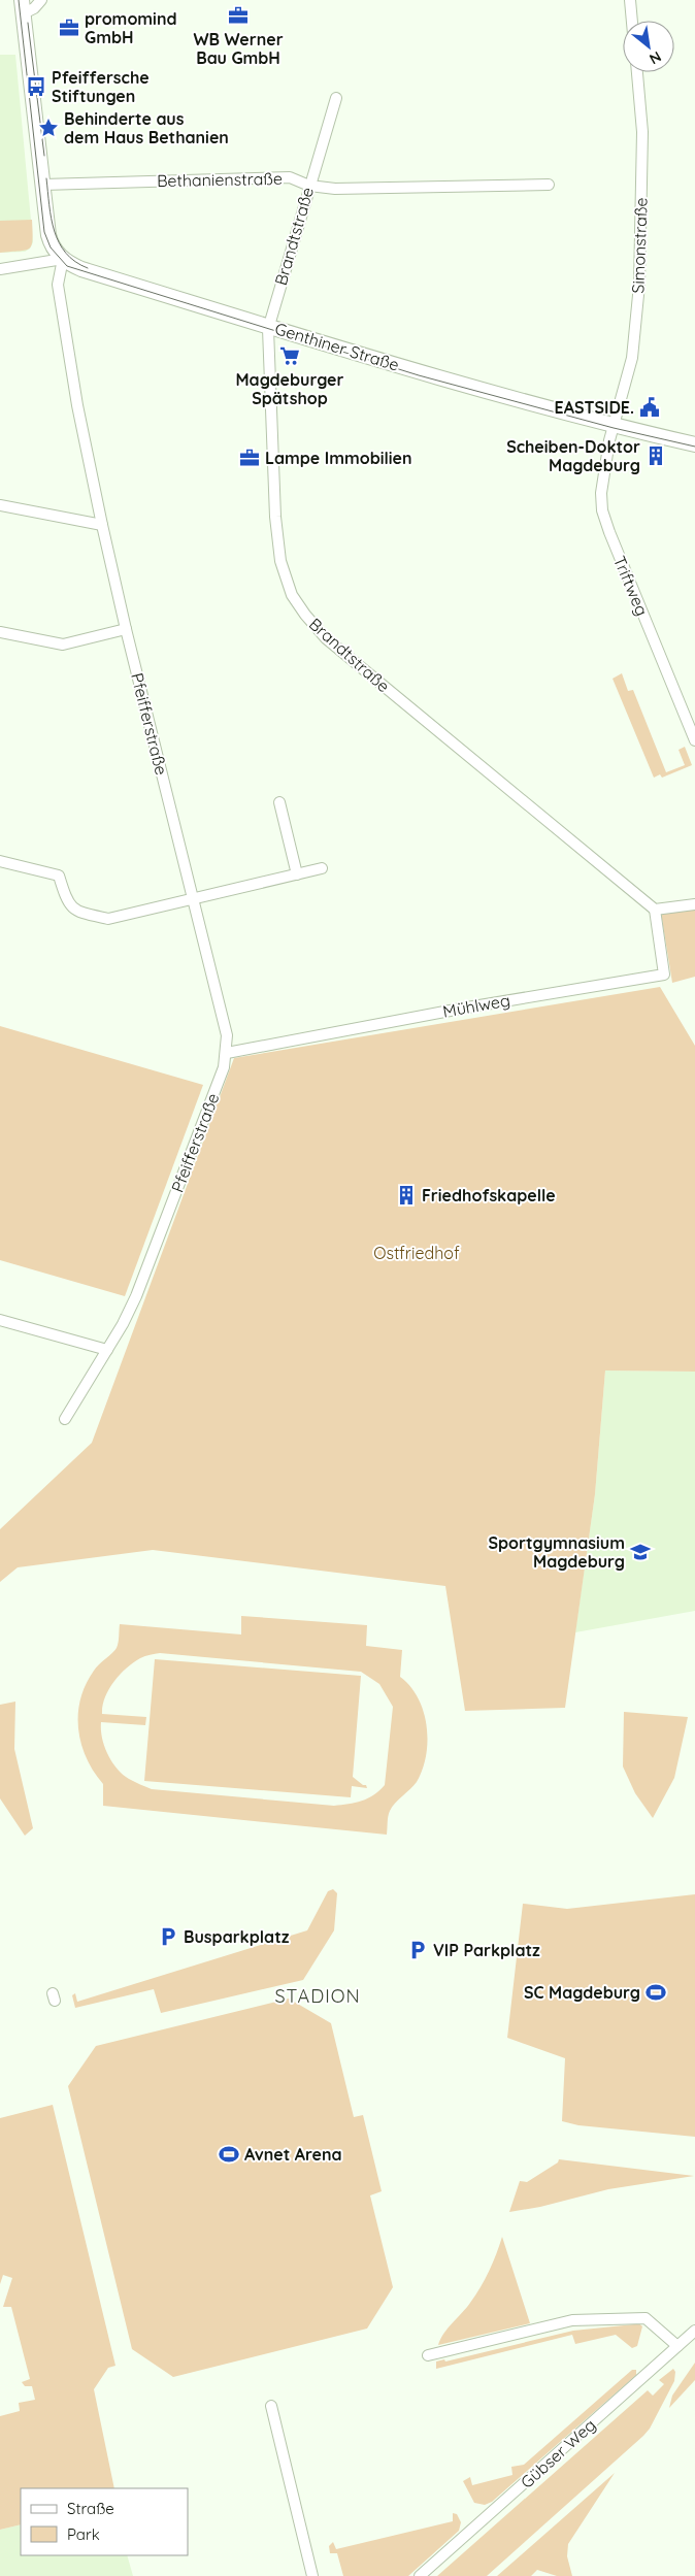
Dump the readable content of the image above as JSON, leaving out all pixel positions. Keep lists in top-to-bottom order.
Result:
{
  "streets": {
    "main road": ["Genthiner Straße"],
    "street": [
      "Bethanienstraße",
      "Brandtstraße",
      "Simonstraße",
      "Triftweg",
      "Pfeifferstraße",
      "Mühlweg",
      "Gübser Weg"
    ]
  },
  "crossings": [
    ["Bethanienstraße", "Brandtstraße"],
    ["Brandtstraße", "Genthiner Straße"],
    ["Brandtstraße", "Mühlweg"],
    ["Simonstraße", "Genthiner Straße"],
    ["Simonstraße", "Triftweg"],
    ["Genthiner Straße", "Triftweg"],
    ["Genthiner Straße", "Pfeifferstraße"],
    ["Pfeifferstraße", "Mühlweg"]
  ],
  "districts": ["STADION"],
  "parks": ["Ostfriedhof"],
  "places": {
    "office": ["WB Werner Bau GmbH", "promomind GmbH", "Lampe Immobilien"],
    "bus stop": ["Pfeiffersche Stiftungen"],
    "place": ["Behinderte aus dem Haus Bethanien"],
    "supermarket": ["Magdeburger Spätshop"],
    "public building": ["EASTSIDE."],
    "building": ["Scheiben-Doktor Magdeburg", "Friedhofskapelle"],
    "school or university": ["Sportgymnasium Magdeburg"],
    "parking": ["Busparkplatz", "VIP Parkplatz"],
    "sports": ["SC Magdeburg", "Avnet Arena"]
  },
  "legend": ["Straße", "Park"],
  "north": "bottom right"
}
